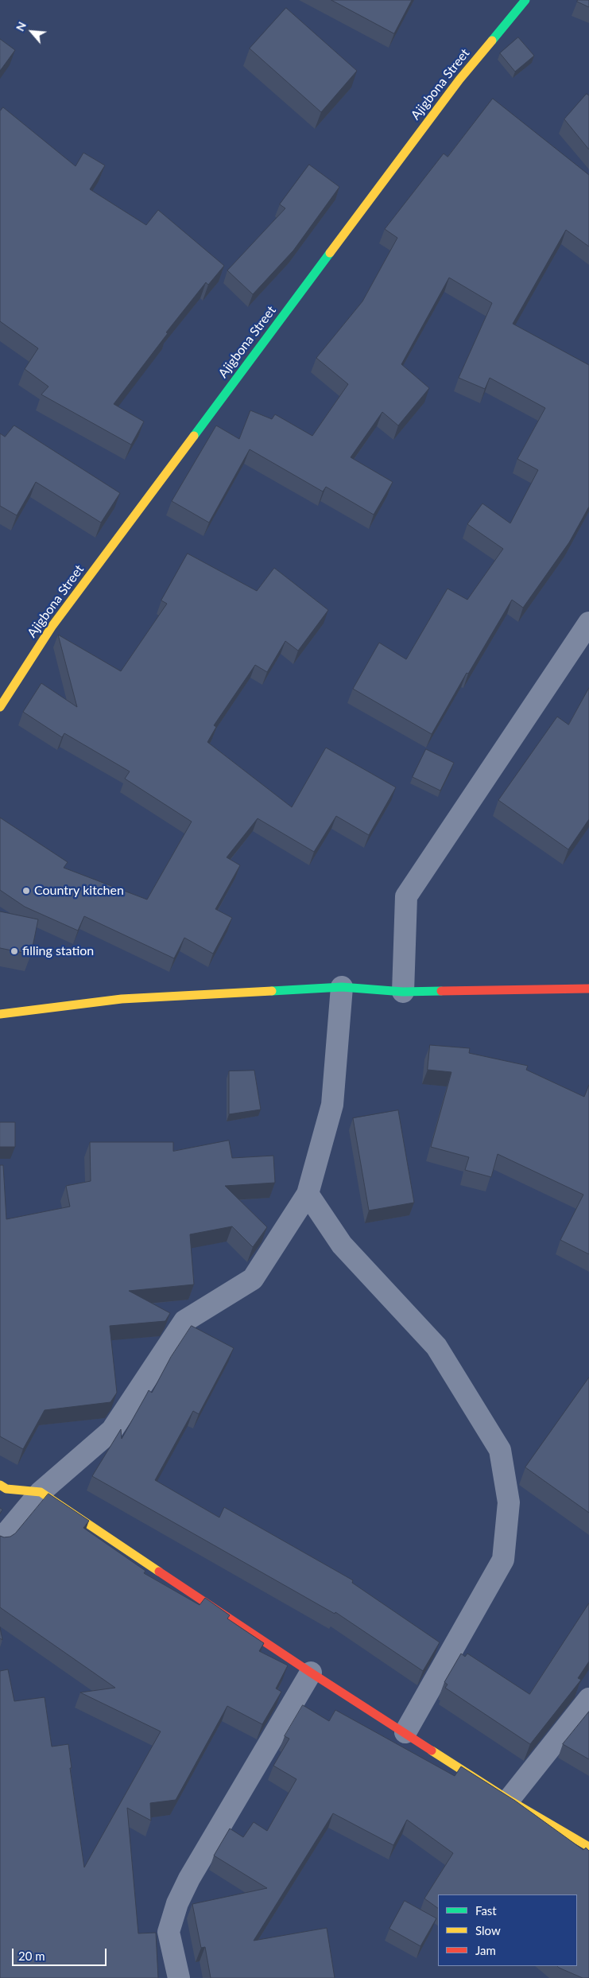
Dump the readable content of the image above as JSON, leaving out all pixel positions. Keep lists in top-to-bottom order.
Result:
{
  "streets": {
    "street": ["Ajigbona Street"]
  },
  "places": ["Country kitchen", "filling station"],
  "legend": ["Fast", "Slow", "Jam"],
  "scale_bar": "20 m",
  "north": "top left"
}
